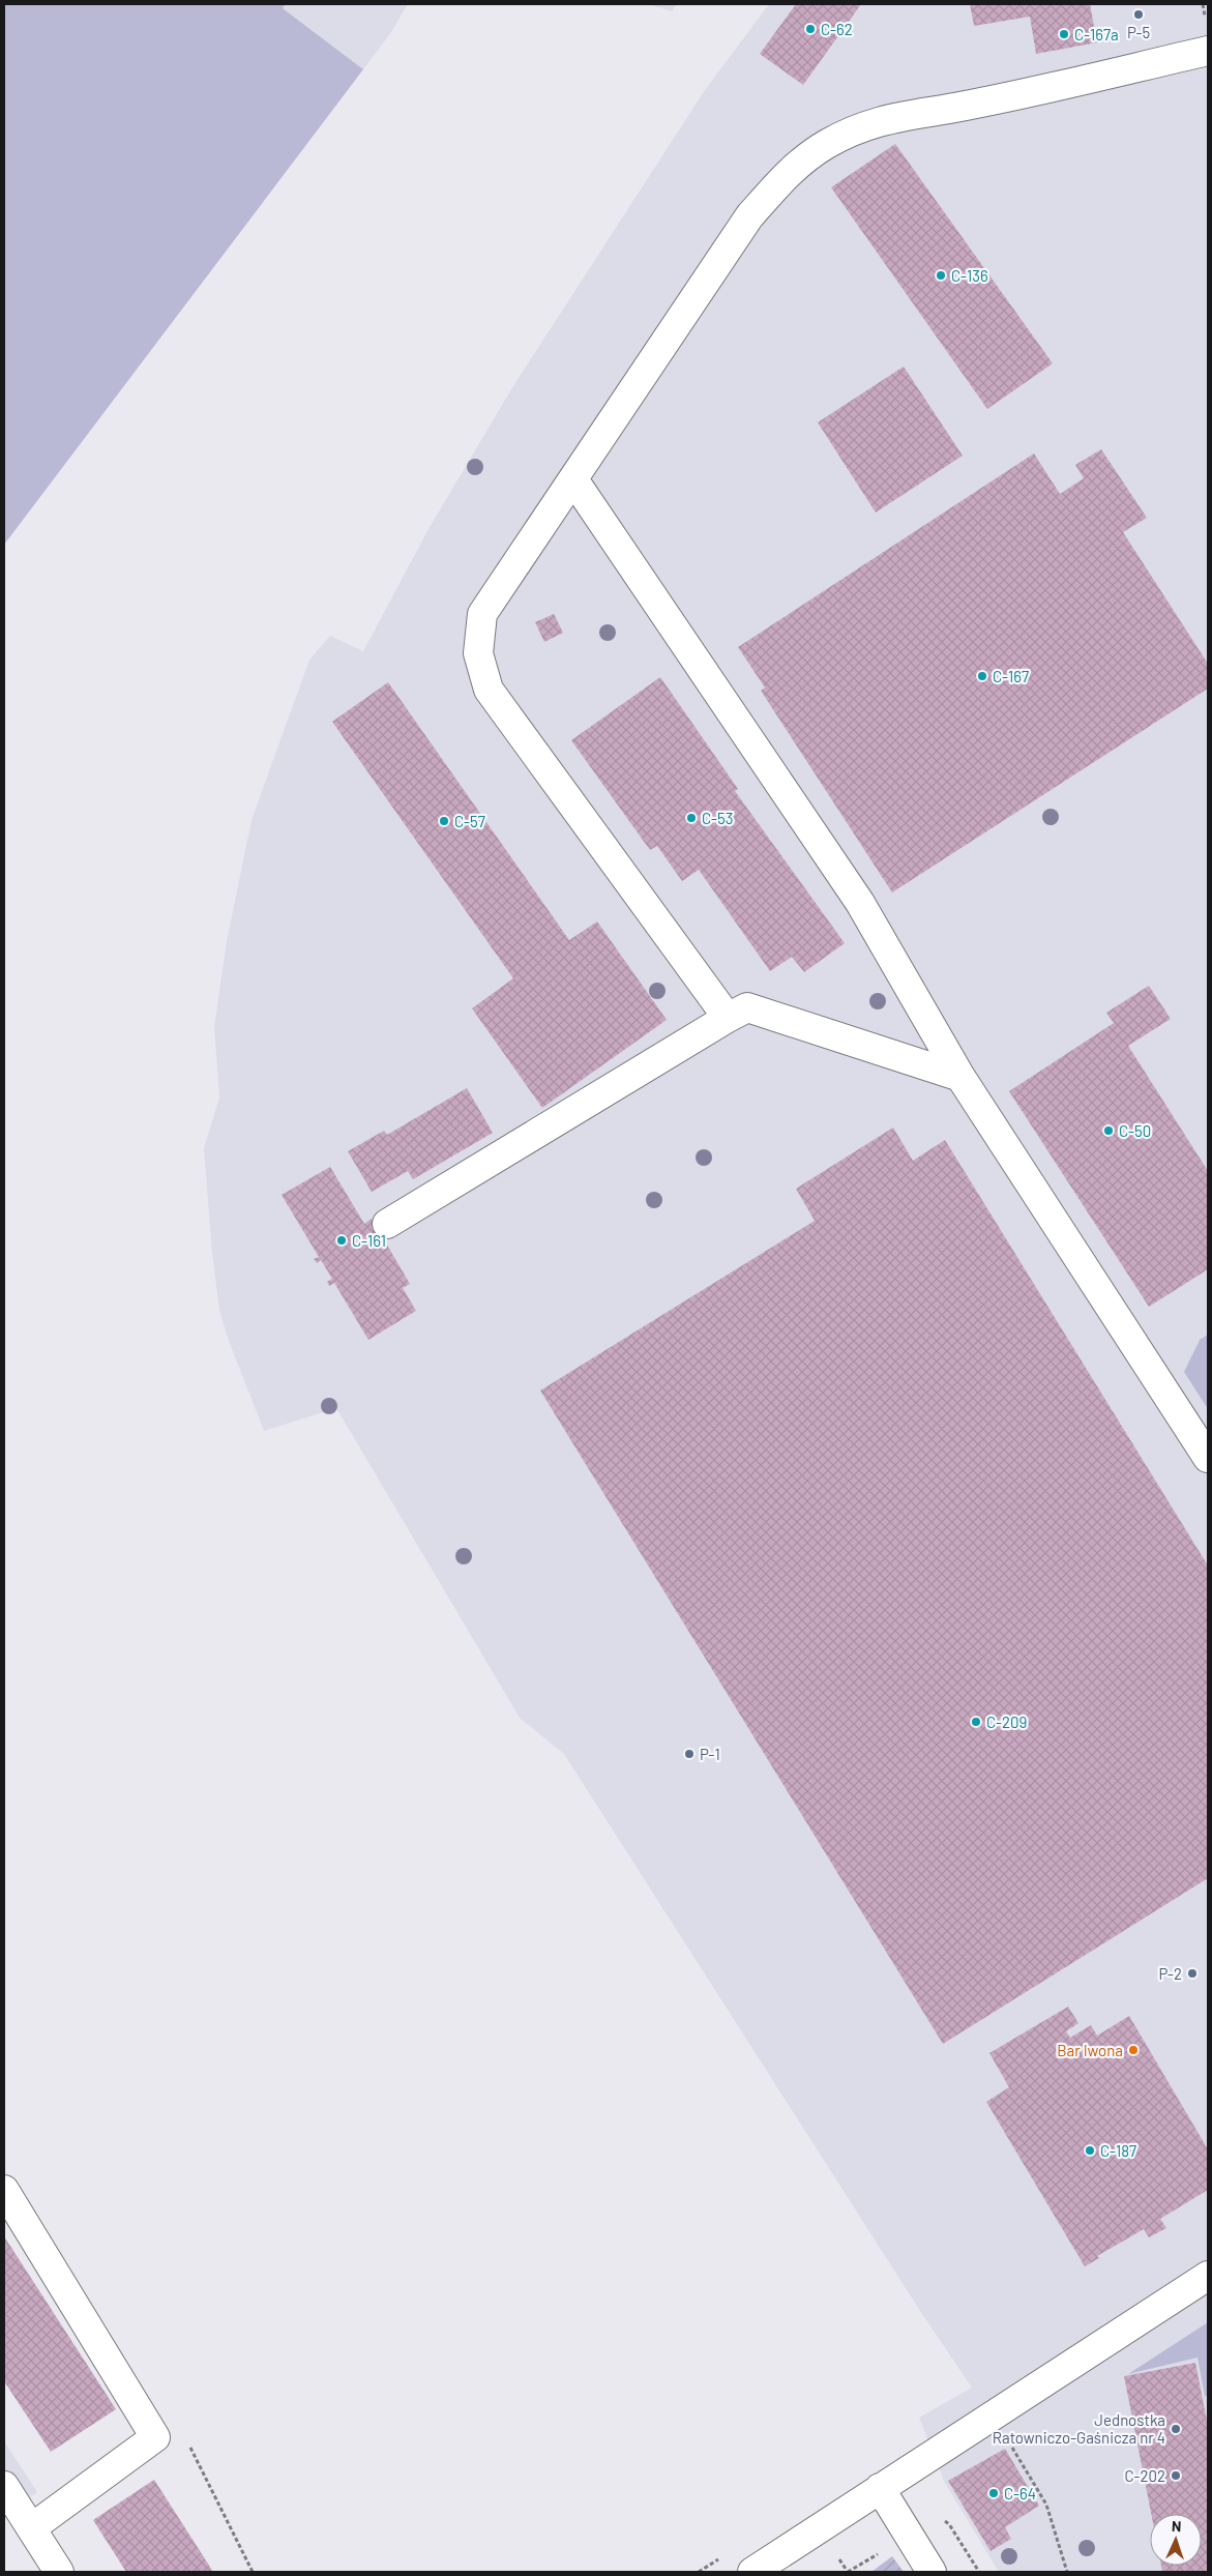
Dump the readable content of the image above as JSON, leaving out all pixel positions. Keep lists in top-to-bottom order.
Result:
{
  "places": [
    "P-5",
    "C-62",
    "C-167a",
    "C-136",
    "C-167",
    "C-53",
    "C-57",
    "C-50",
    "C-161",
    "C-209",
    "P-1",
    "P-2",
    "Bar Iwona",
    "C-187",
    "Jednostka Ratowniczo-Gaśnicza nr 4",
    "C-202",
    "C-64"
  ],
  "north": "top"
}
